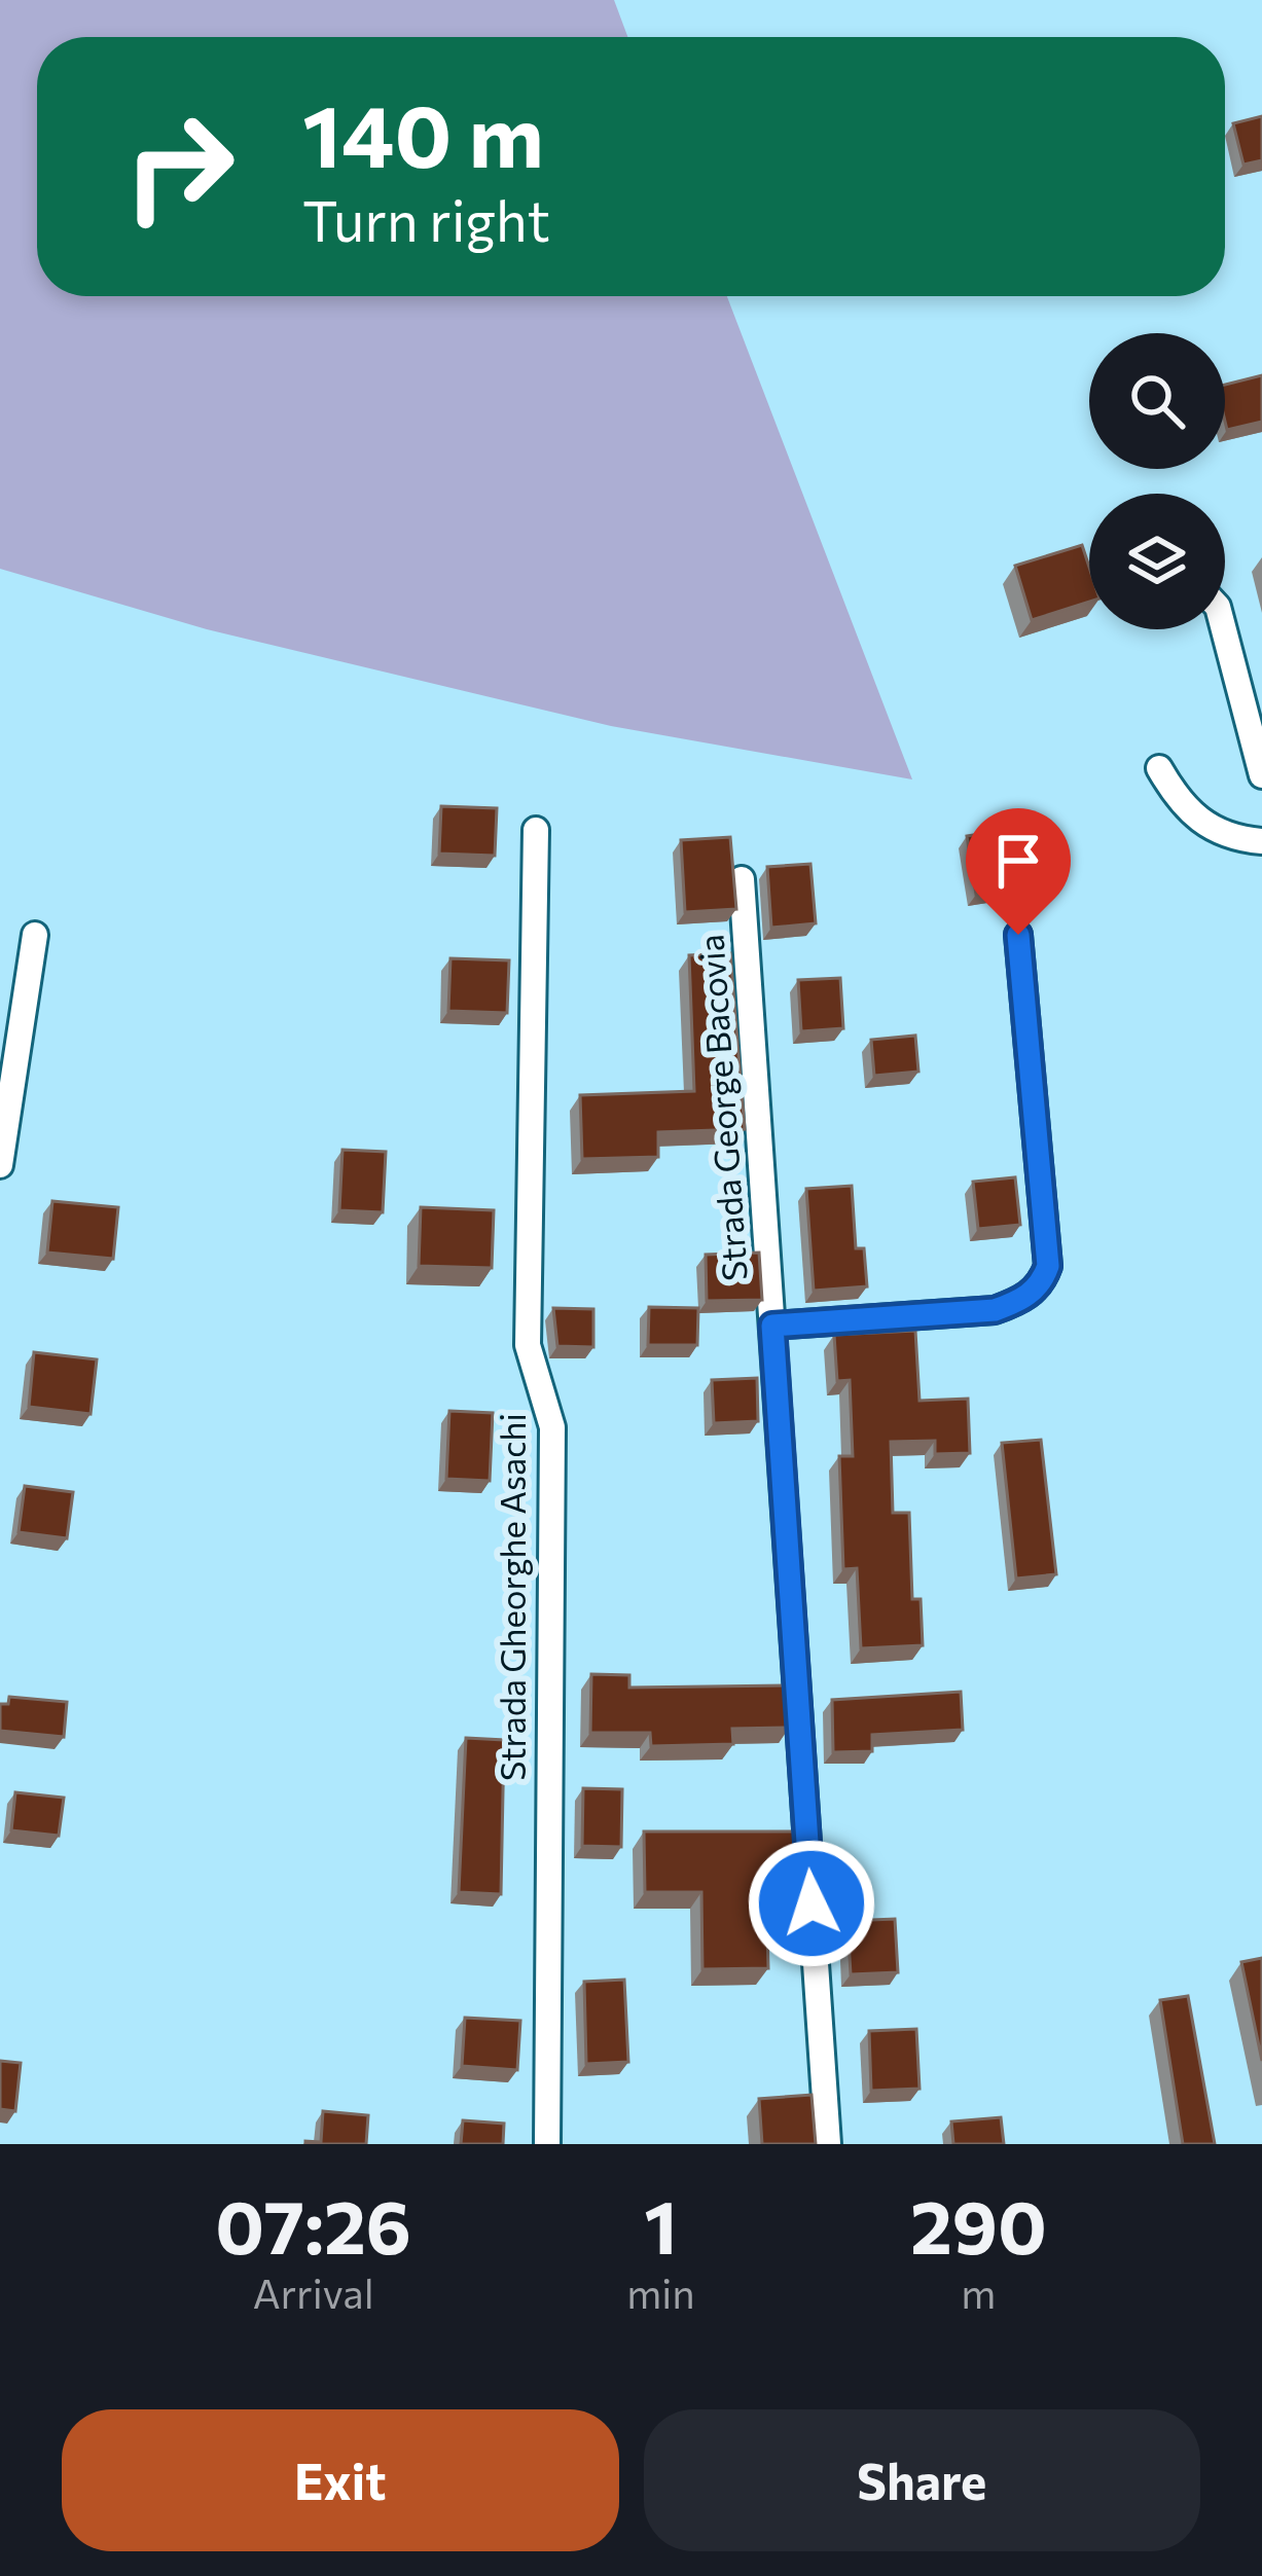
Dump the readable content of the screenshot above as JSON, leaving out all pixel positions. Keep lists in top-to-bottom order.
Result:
{
  "streets": {
    "street": ["Strada George Bacovia", "Strada Gheorghe Asachi"]
  },
  "page": {
    "turn": ["140 m", "Turn right"],
    "eta": [
      "07:26",
      "Arrival",
      "1",
      "min",
      "290",
      "m"
    ],
    "buttons": ["Exit", "Share"]
  }
}
